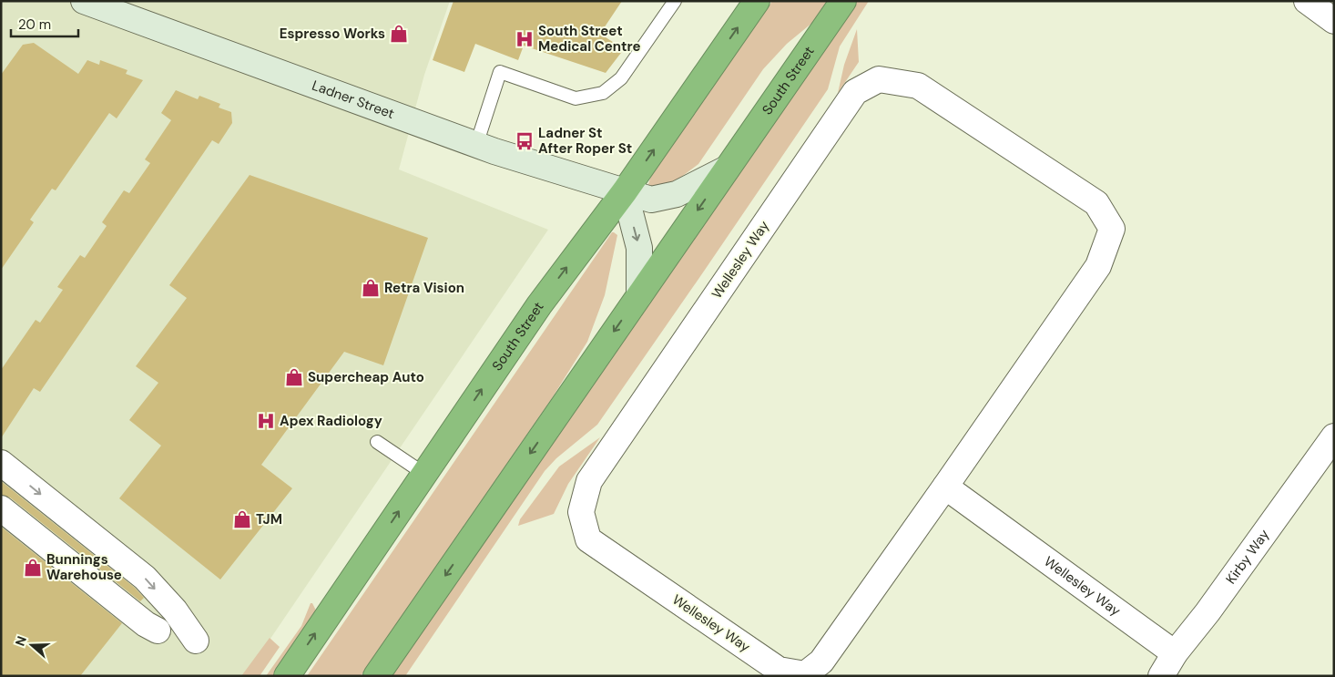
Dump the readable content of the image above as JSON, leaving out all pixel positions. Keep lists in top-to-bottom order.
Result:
{
  "streets": {
    "highway": ["South Street"],
    "street": ["Ladner Street", "Wellesley Way", "Kirby Way"]
  },
  "crossings": [
    ["South Street", "Ladner Street"],
    ["Wellesley Way", "Kirby Way"]
  ],
  "places": {
    "shop": [
      "Espresso Works",
      "Retra Vision",
      "Supercheap Auto",
      "TJM",
      "Bunnings Warehouse"
    ],
    "hospital": ["South Street Medical Centre", "Apex Radiology"],
    "bus stop": ["Ladner St After Roper St"]
  },
  "scale_bar": "20 m",
  "north": "left"
}
